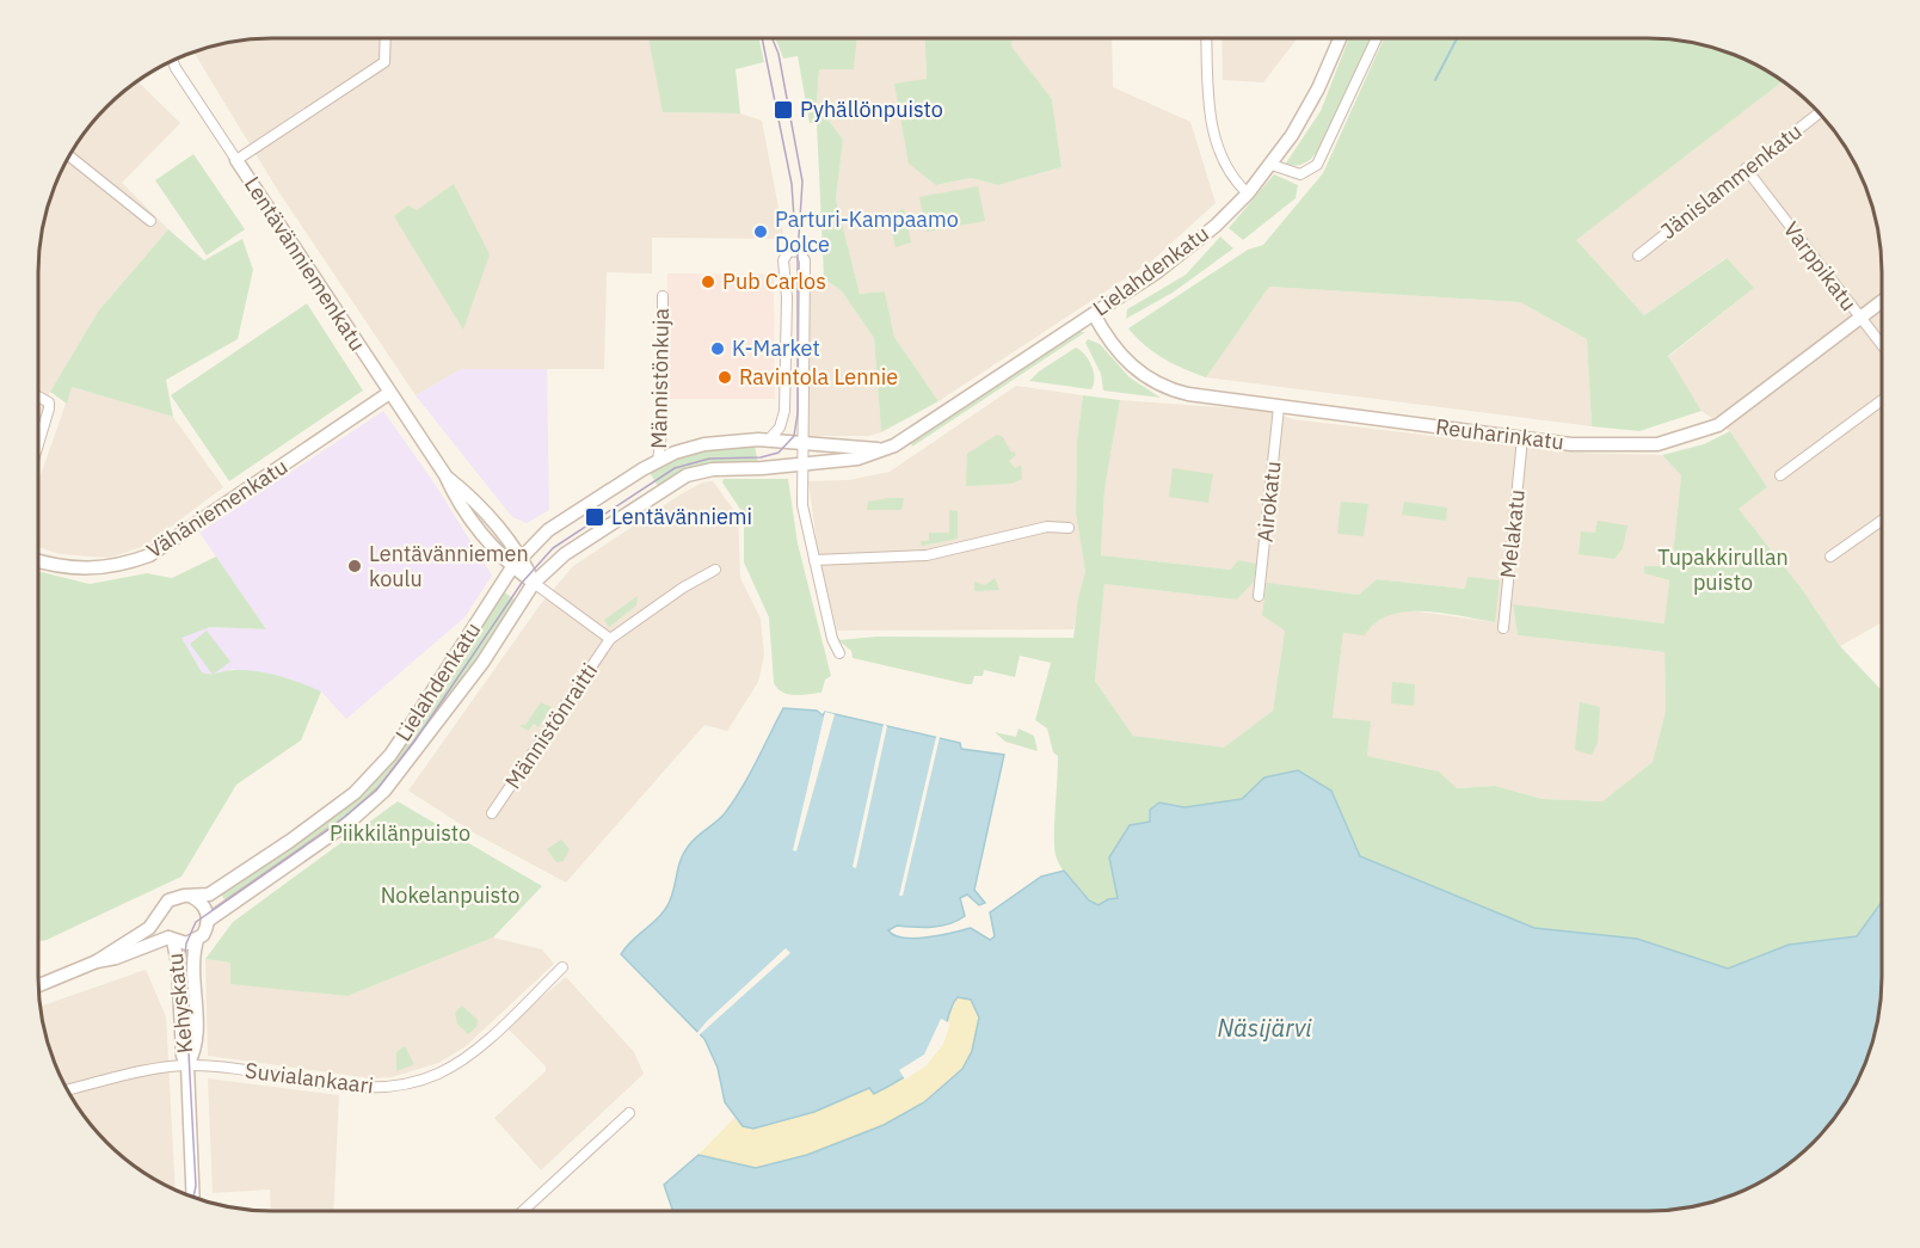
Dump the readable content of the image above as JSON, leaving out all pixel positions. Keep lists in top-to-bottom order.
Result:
{
  "streets": {
    "main road": [
      "Lentävänniemenkatu",
      "Lielahdenkatu",
      "Reuharinkatu",
      "Vähäniemenkatu",
      "Kehyskatu"
    ],
    "street": [
      "Jänislammenkatu",
      "Varppikatu",
      "Männistönkuja",
      "Airokatu",
      "Melakatu",
      "Männistönraitti",
      "Suvialankaari"
    ]
  },
  "crossings": [
    ["Jänislammenkatu", "Varppikatu"],
    ["Lentävänniemenkatu", "Lielahdenkatu"],
    ["Lentävänniemenkatu", "Vähäniemenkatu"],
    ["Varppikatu", "Reuharinkatu"],
    ["Lielahdenkatu", "Männistönkuja"],
    ["Lielahdenkatu", "Reuharinkatu"],
    ["Lielahdenkatu", "Kehyskatu"],
    ["Reuharinkatu", "Airokatu"],
    ["Reuharinkatu", "Melakatu"],
    ["Kehyskatu", "Suvialankaari"]
  ],
  "water": ["Näsijärvi"],
  "parks": ["Tupakkirullan puisto", "Piikkilänpuisto", "Nokelanpuisto"],
  "places": {
    "transit": ["Pyhällönpuisto", "Lentävänniemi"],
    "other": [
      "Parturi-Kampaamo Dolce",
      "Pub Carlos",
      "K-Market",
      "Ravintola Lennie",
      "Lentävänniemen koulu"
    ]
  }
}
